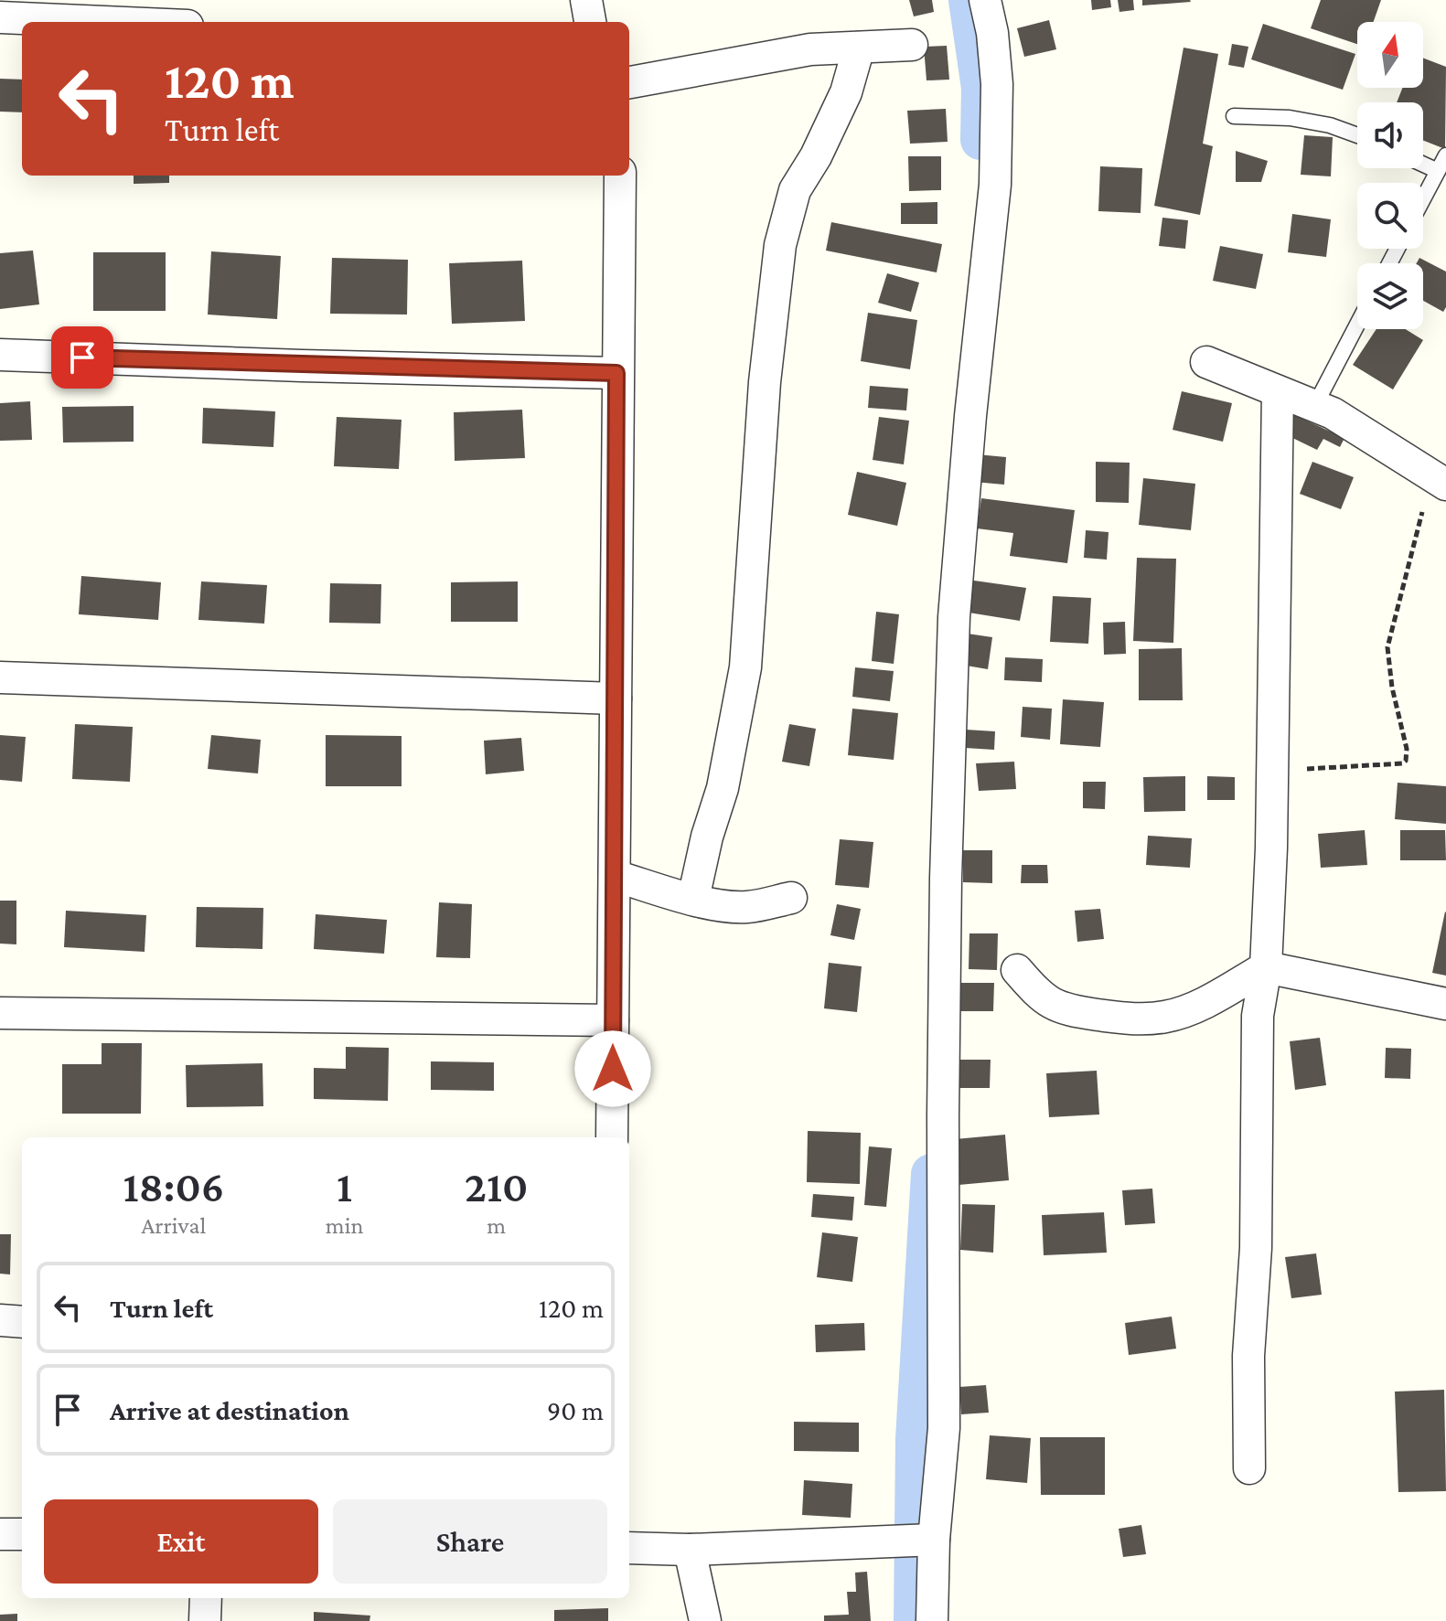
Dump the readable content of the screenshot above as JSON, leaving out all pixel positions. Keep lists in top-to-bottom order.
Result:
{
  "north": "top",
  "page": {
    "turn": ["120 m", "Turn left"],
    "eta": [
      "18:06",
      "Arrival",
      "1",
      "min",
      "210",
      "m"
    ],
    "list": [
      {
        "name": "Turn left",
        "value": "120 m"
      },
      {
        "name": "Arrive at destination",
        "value": "90 m"
      }
    ],
    "buttons": ["Exit", "Share"]
  }
}
